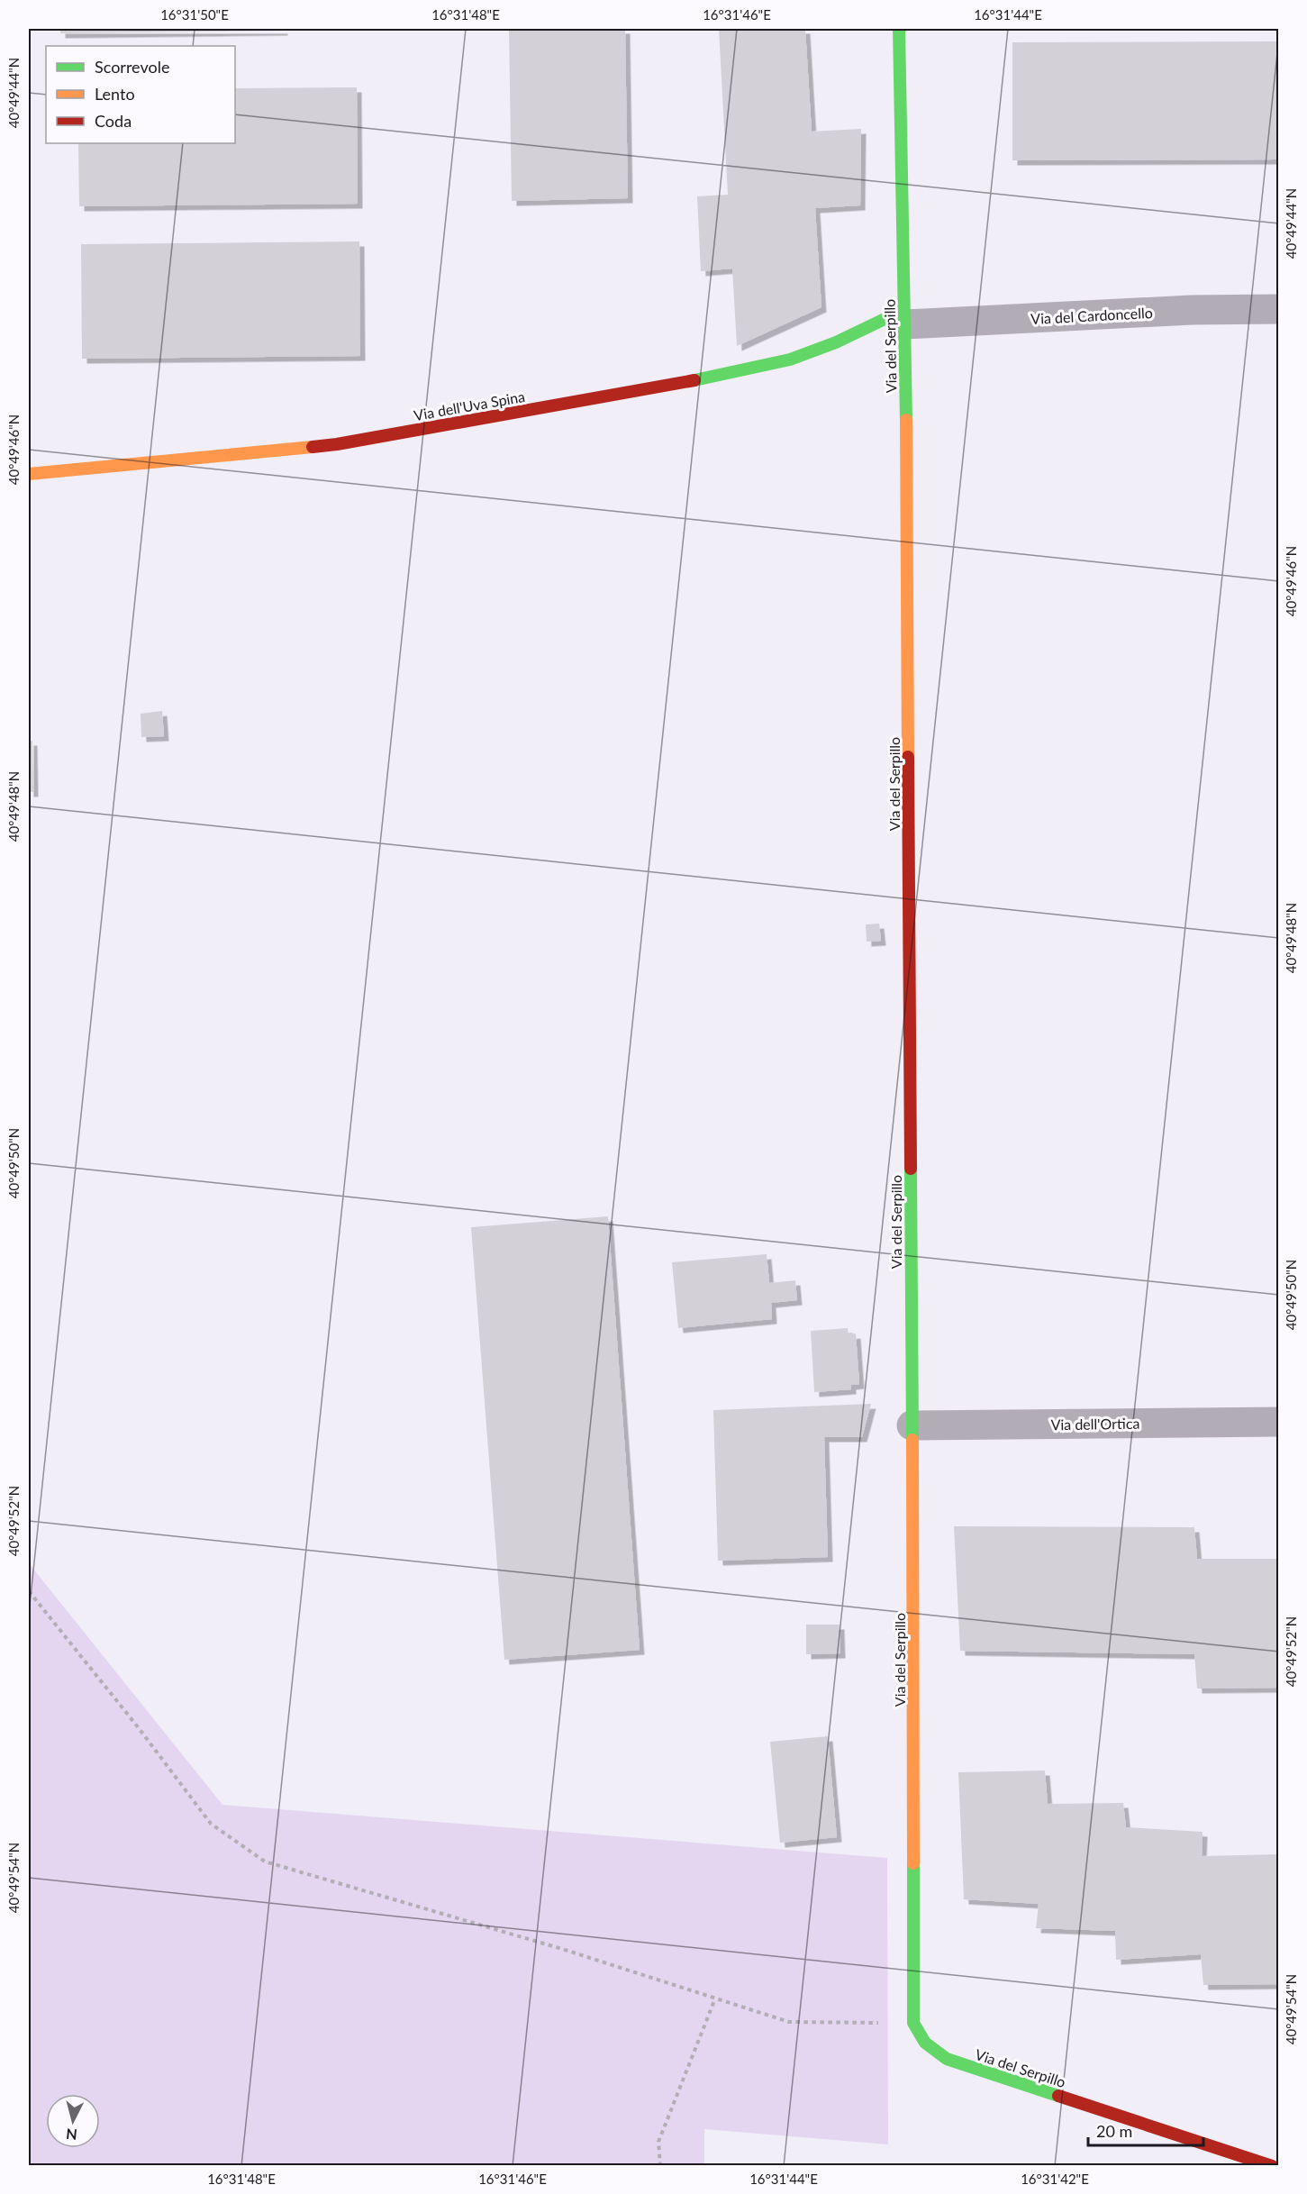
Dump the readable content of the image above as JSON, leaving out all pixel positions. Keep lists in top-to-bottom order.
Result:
{
  "streets": {
    "street": [
      "Via del Cardoncello",
      "Via del Serpillo",
      "Via dell'Uva Spina",
      "Via dell'Ortica"
    ]
  },
  "crossings": [
    ["Via del Cardoncello", "Via del Serpillo"],
    ["Via del Cardoncello", "Via dell'Uva Spina"],
    ["Via del Serpillo", "Via dell'Uva Spina"],
    ["Via del Serpillo", "Via dell'Ortica"]
  ],
  "legend": ["Scorrevole", "Lento", "Coda"],
  "scale_bar": "20 m",
  "north": "bottom",
  "coordinates": [
    "16°31'50\"E",
    "16°31'48\"E",
    "16°31'46\"E",
    "16°31'44\"E",
    "40°49'44\"N",
    "40°49'46\"N",
    "40°49'48\"N",
    "40°49'50\"N",
    "40°49'52\"N",
    "40°49'54\"N",
    "16°31'42\"E"
  ]
}
